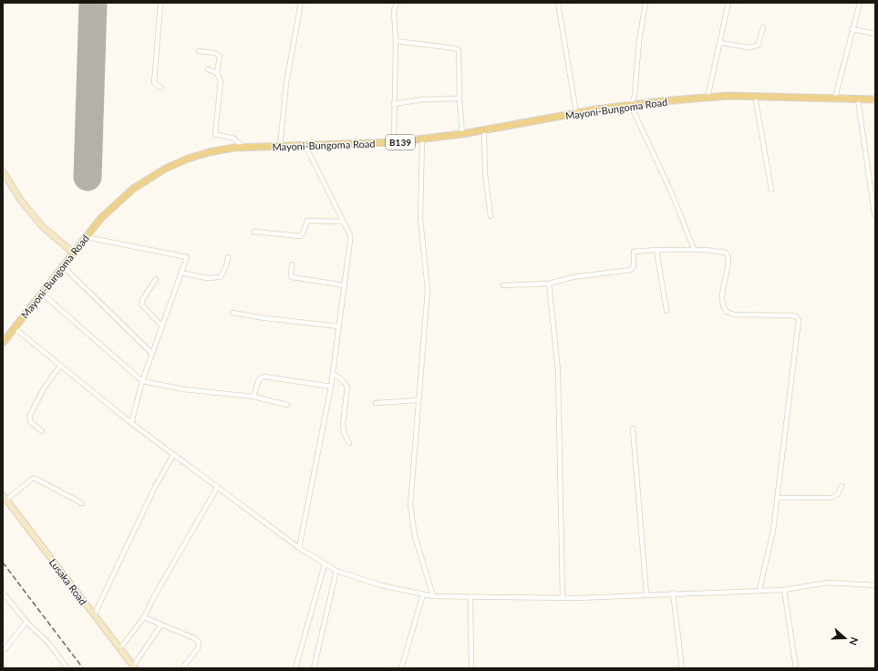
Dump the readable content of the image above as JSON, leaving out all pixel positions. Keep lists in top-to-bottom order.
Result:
{
  "streets": {
    "main road": ["Mayoni-Bungoma Road", "B139"],
    "street": ["Lusaka Road"]
  },
  "north": "right"
}
